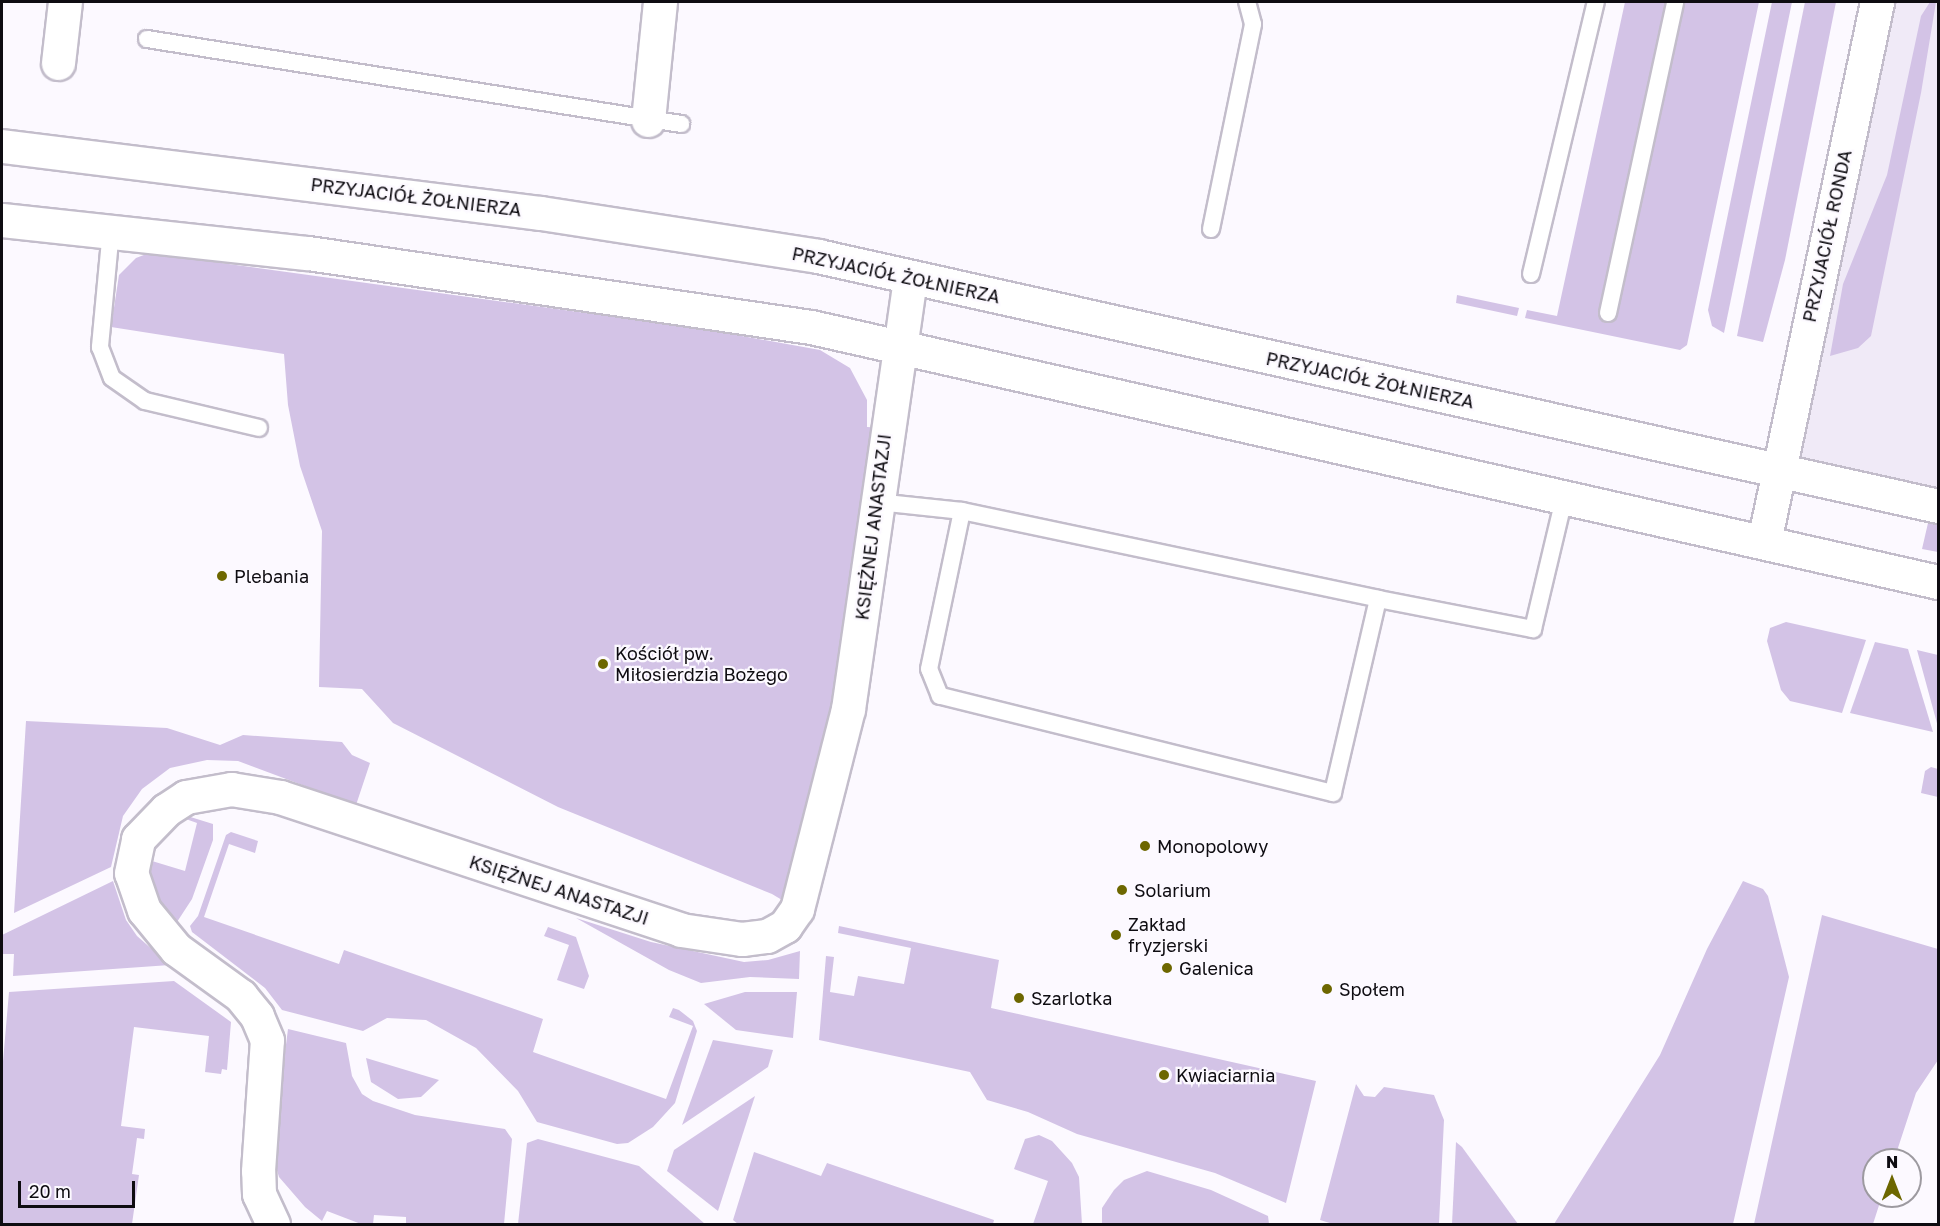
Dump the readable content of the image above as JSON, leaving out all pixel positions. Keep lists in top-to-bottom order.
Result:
{
  "streets": {
    "street": ["PRZYJACIÓŁ ŻOŁNIERZA", "PRZYJACIÓŁ RONDA", "KSIĘŻNEJ ANASTAZJI"]
  },
  "crossings": [
    ["PRZYJACIÓŁ ŻOŁNIERZA", "PRZYJACIÓŁ RONDA"],
    ["PRZYJACIÓŁ ŻOŁNIERZA", "KSIĘŻNEJ ANASTAZJI"]
  ],
  "places": [
    "Plebania",
    "Kościół pw. Miłosierdzia Bożego",
    "Monopolowy",
    "Solarium",
    "Zakład fryzjerski",
    "Galenica",
    "Społem",
    "Szarlotka",
    "Kwiaciarnia"
  ],
  "scale_bar": "20 m",
  "north": "top"
}
